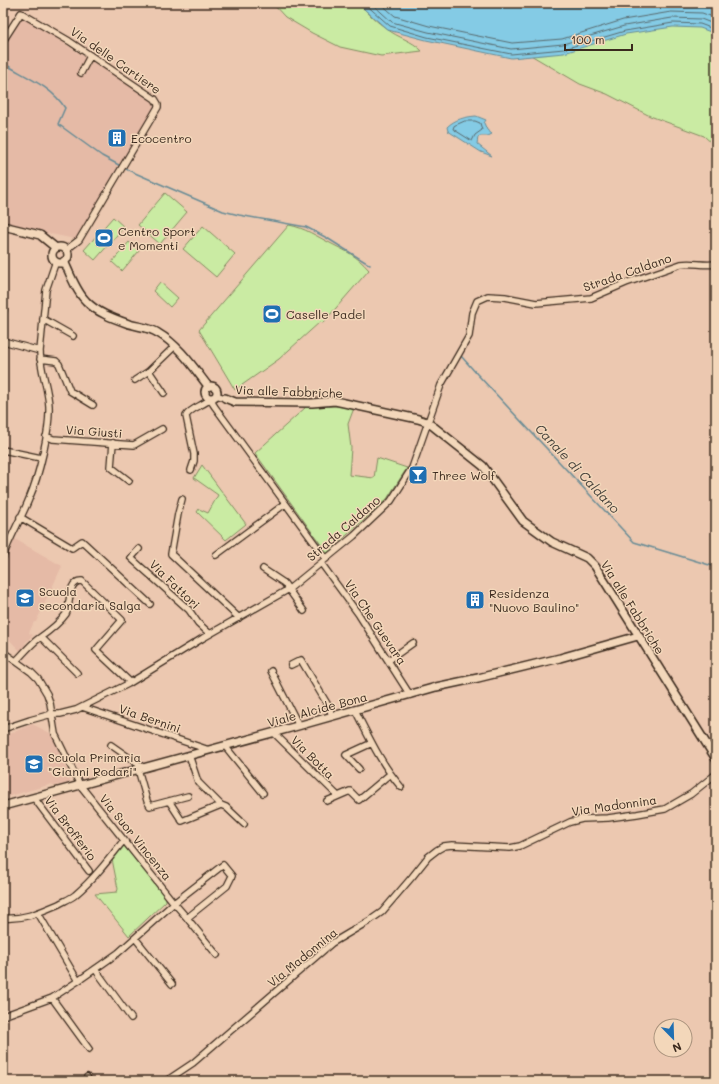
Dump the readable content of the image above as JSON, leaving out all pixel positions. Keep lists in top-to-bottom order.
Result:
{
  "streets": {
    "street": [
      "Via delle Cartiere",
      "Strada Caldano",
      "Via alle Fabbriche",
      "Via Giusti",
      "Via Fattori",
      "Via Che Guevara",
      "Viale Alcide Bona",
      "Via Bernini",
      "Via Botta",
      "Via Madonnina",
      "Via Brofferio",
      "Via Suor Vincenza"
    ]
  },
  "crossings": [
    ["Strada Caldano", "Via alle Fabbriche"],
    ["Strada Caldano", "Via Fattori"],
    ["Strada Caldano", "Via Che Guevara"],
    ["Strada Caldano", "Via Bernini"],
    ["Strada Caldano", "Via Suor Vincenza"],
    ["Via alle Fabbriche", "Viale Alcide Bona"],
    ["Via Che Guevara", "Viale Alcide Bona"],
    ["Viale Alcide Bona", "Via Bernini"],
    ["Viale Alcide Bona", "Via Botta"],
    ["Viale Alcide Bona", "Via Brofferio"],
    ["Viale Alcide Bona", "Via Suor Vincenza"]
  ],
  "water": ["Canale di Caldano"],
  "places": {
    "building": ["Ecocentro", "Residenza \"Nuovo Baulino\""],
    "sports": ["Centro Sport e Momenti", "Caselle Padel"],
    "bar": ["Three Wolf"],
    "school or university": ["Scuola secondaria Salga", "Scuola Primaria \"Gianni Rodari\""]
  },
  "scale_bar": "100 m",
  "north": "bottom right"
}
